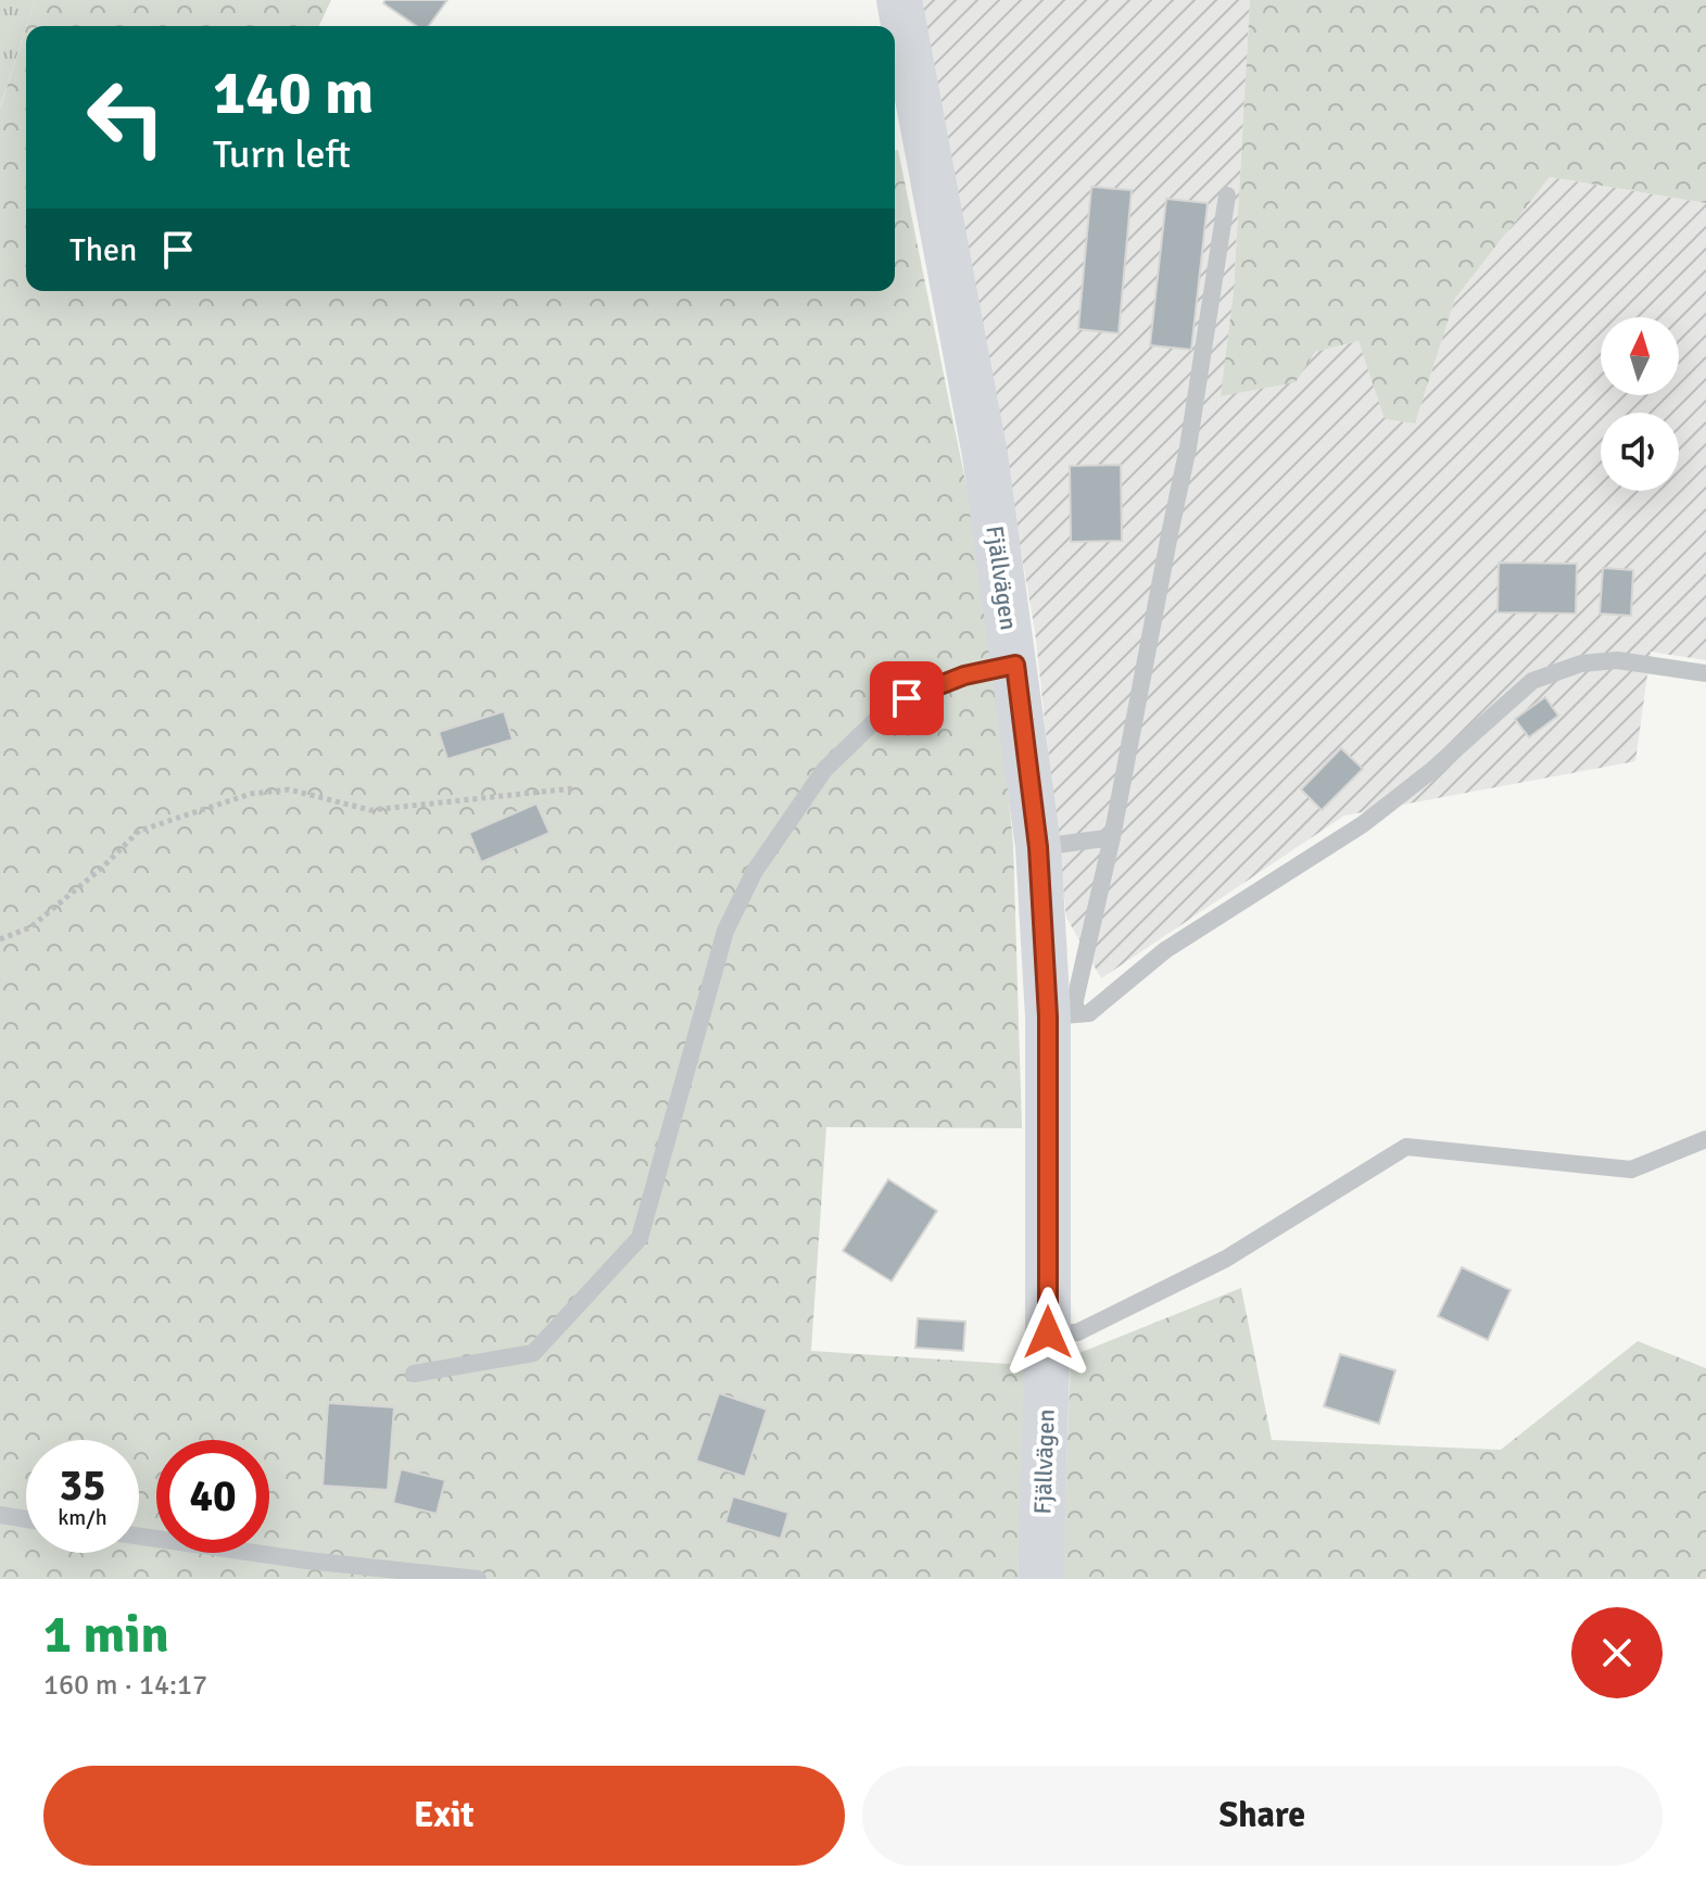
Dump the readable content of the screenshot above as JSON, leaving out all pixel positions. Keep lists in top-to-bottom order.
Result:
{
  "streets": {
    "street": ["Fjällvägen"]
  },
  "north": "top",
  "page": {
    "turn": ["140 m", "Turn left"],
    "then": "Then",
    "speed": "35 km/h",
    "limit": "40",
    "heading": ["1 min", "160 m · 14:17"],
    "buttons": ["Exit", "Share"]
  }
}
